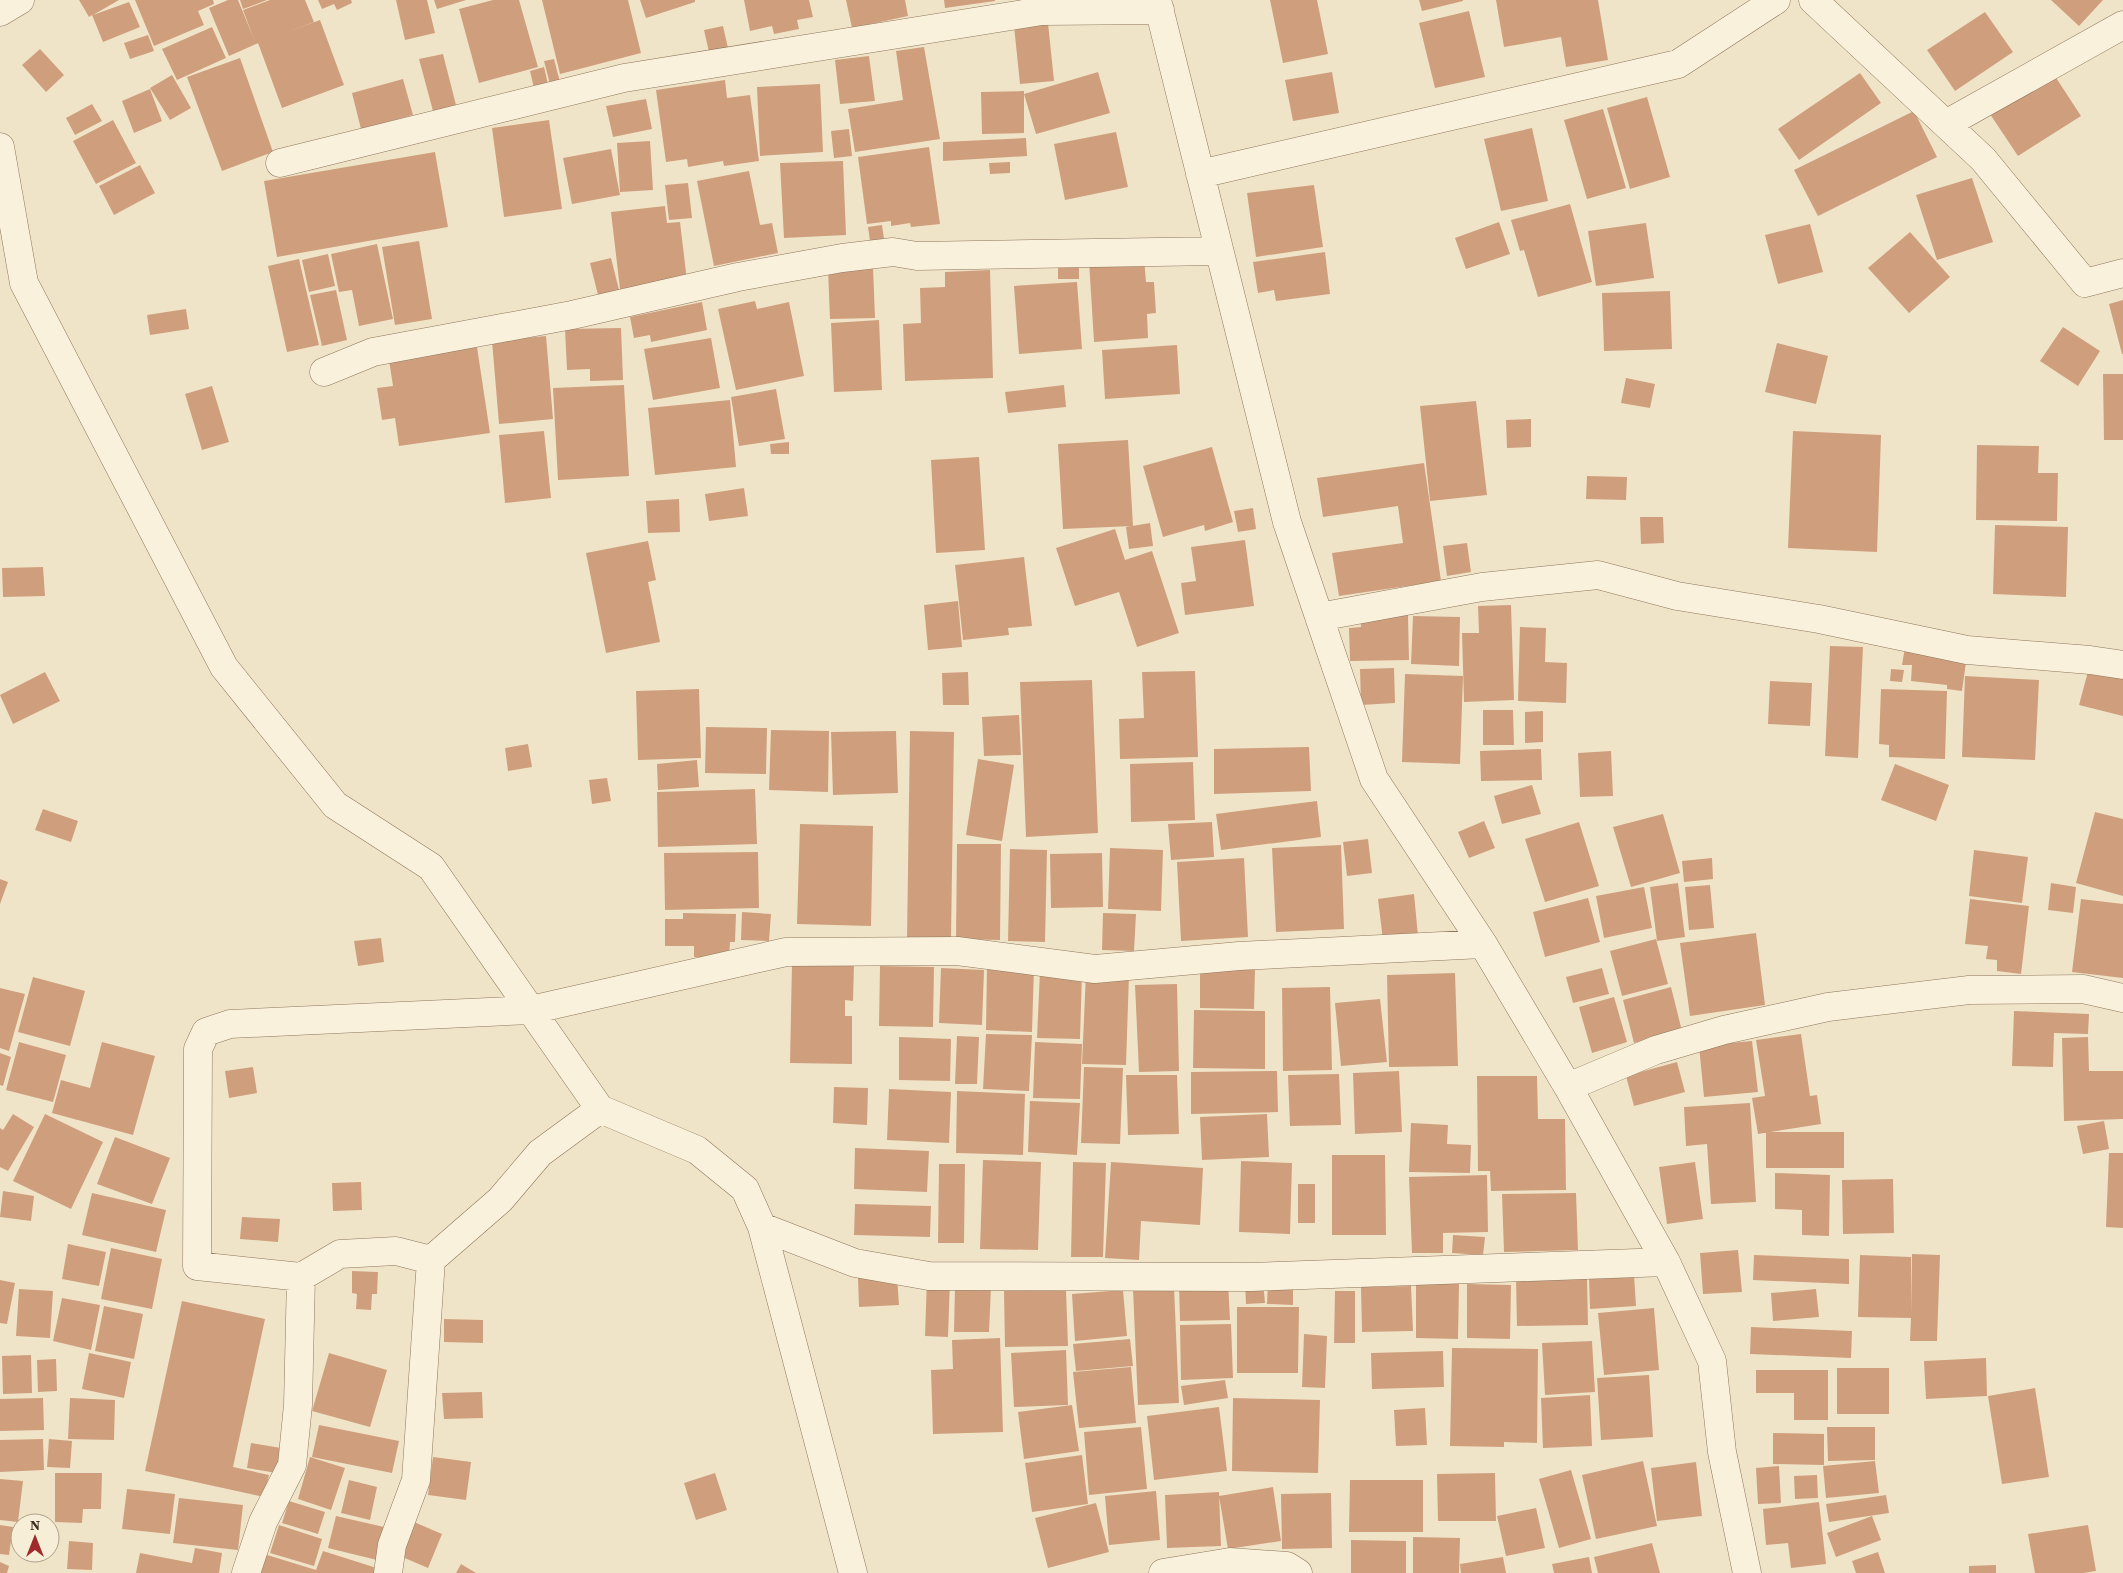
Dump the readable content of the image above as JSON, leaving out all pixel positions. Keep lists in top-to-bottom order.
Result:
{
  "north": "top"
}
